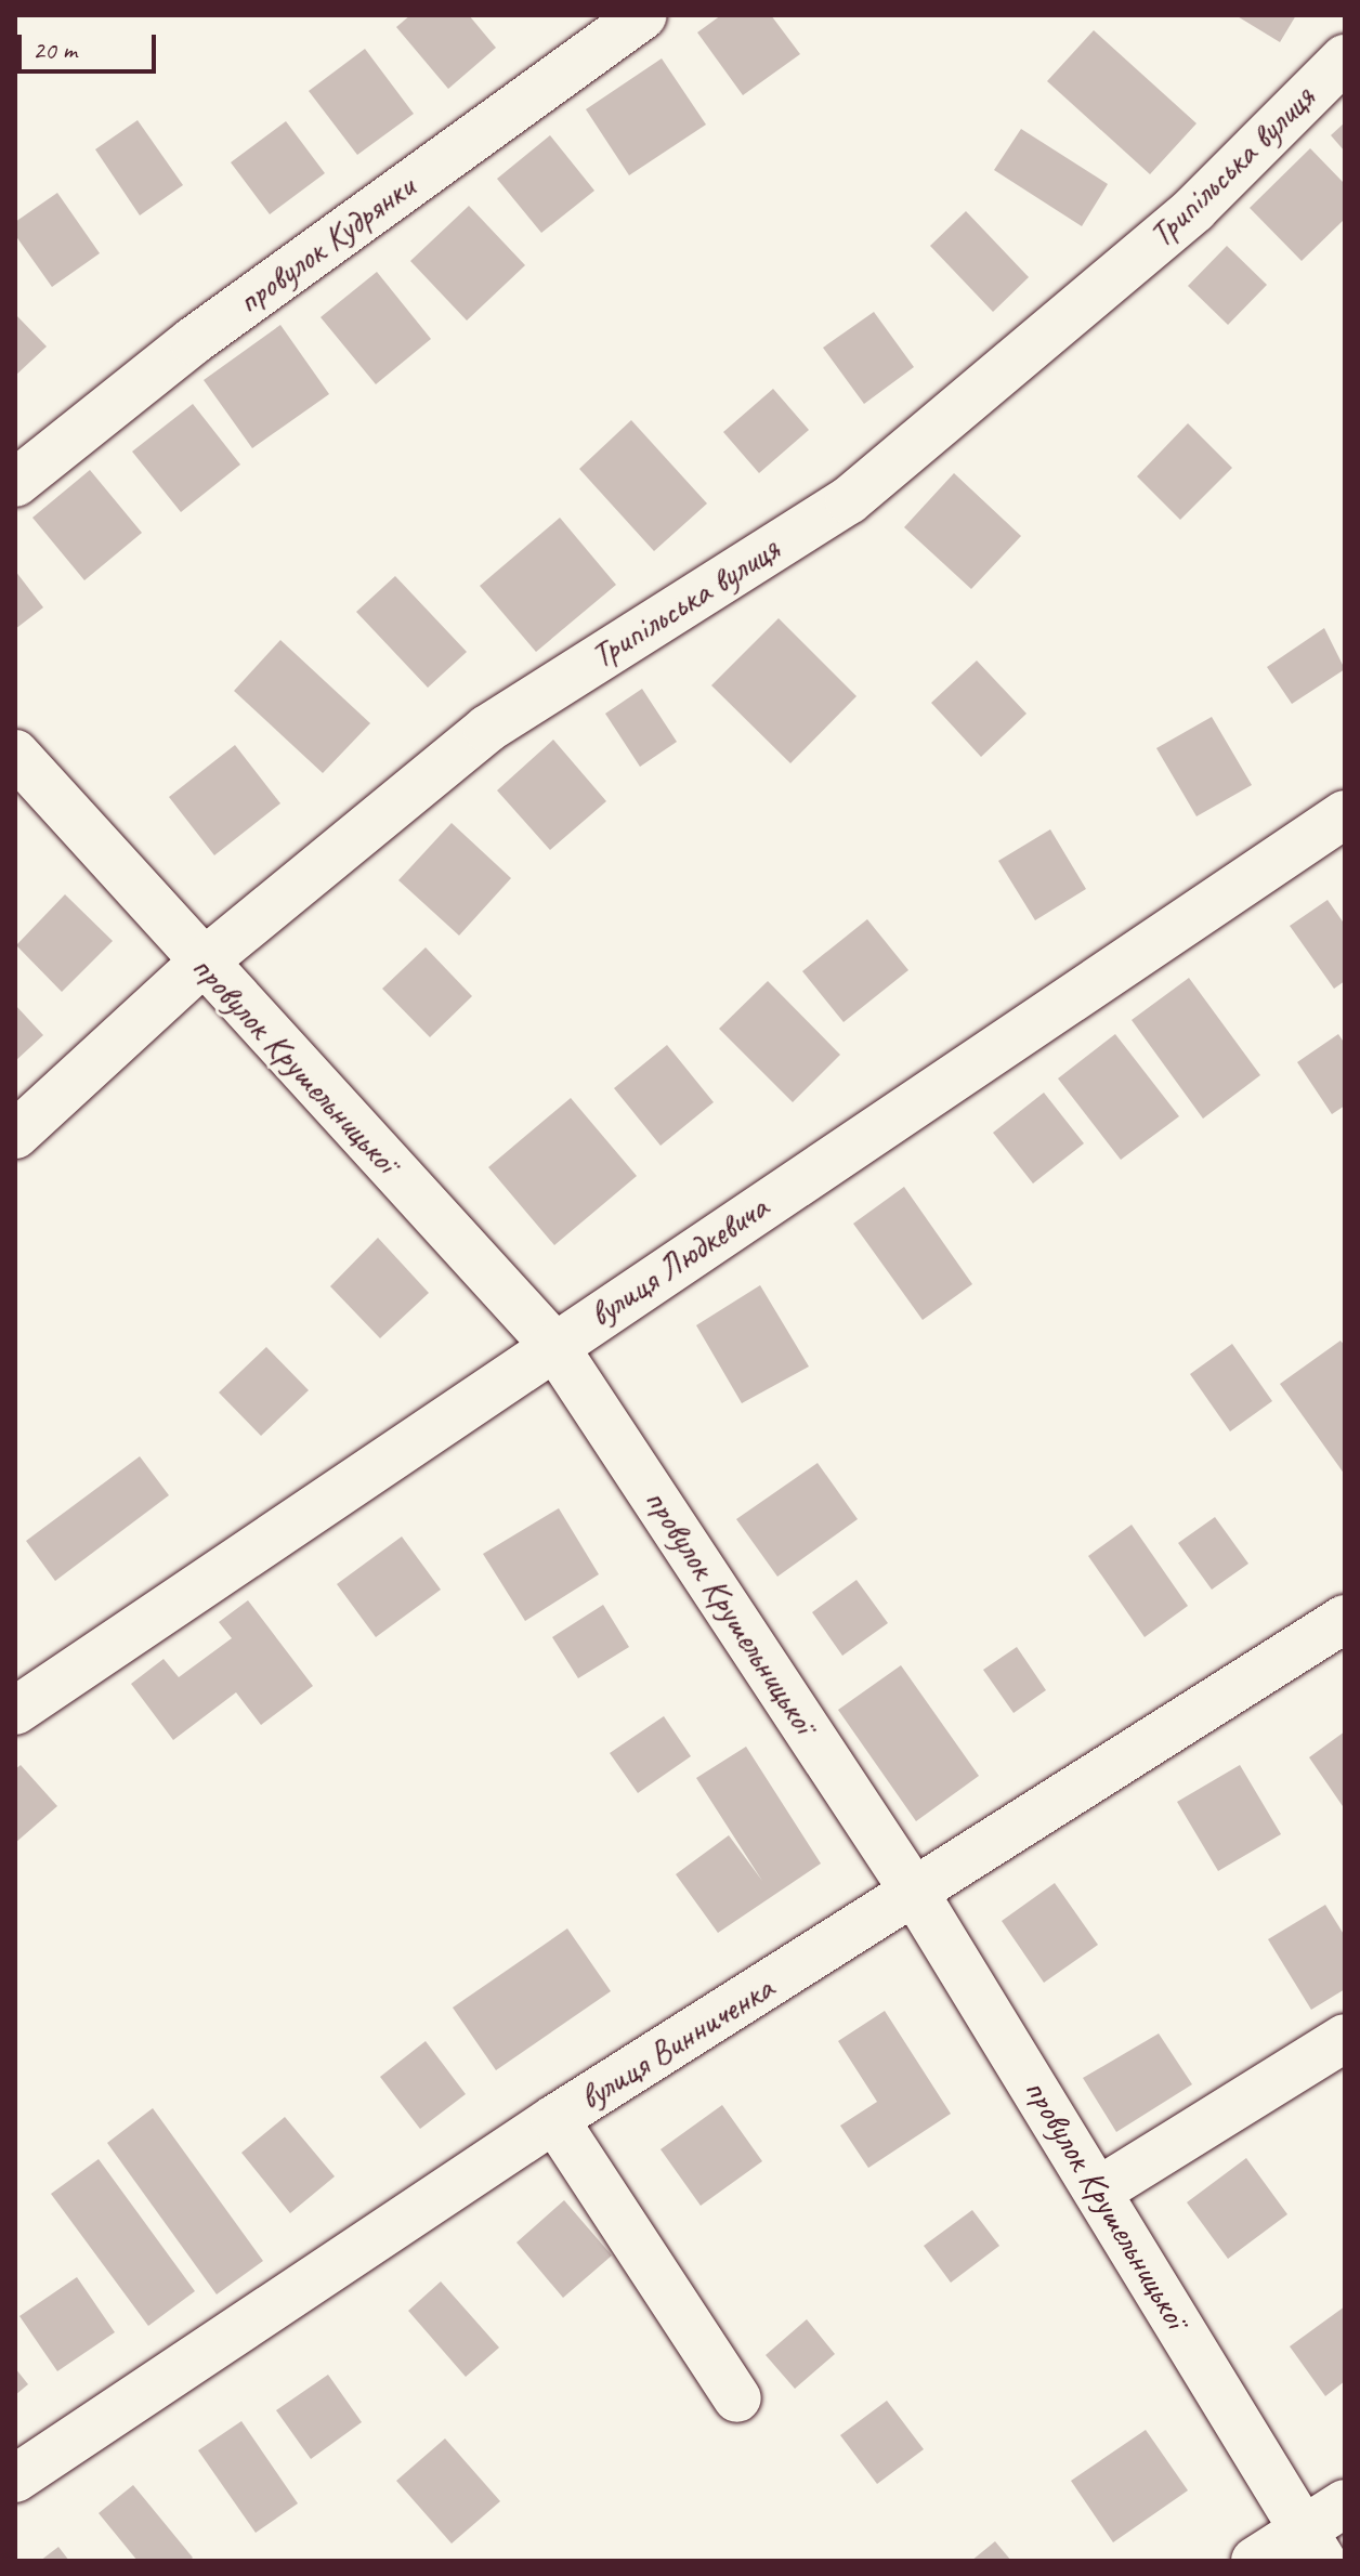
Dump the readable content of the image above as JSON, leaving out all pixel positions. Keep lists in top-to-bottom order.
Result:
{
  "streets": {
    "street": [
      "Трипільська вулиця",
      "провулок Кудрянки",
      "провулок Крушельницької",
      "вулиця Людкевича",
      "вулиця Винниченка"
    ]
  },
  "crossings": [
    ["Трипільська вулиця", "провулок Крушельницької"],
    ["провулок Крушельницької", "вулиця Людкевича"],
    ["провулок Крушельницької", "вулиця Винниченка"]
  ],
  "scale_bar": "20 m"
}
